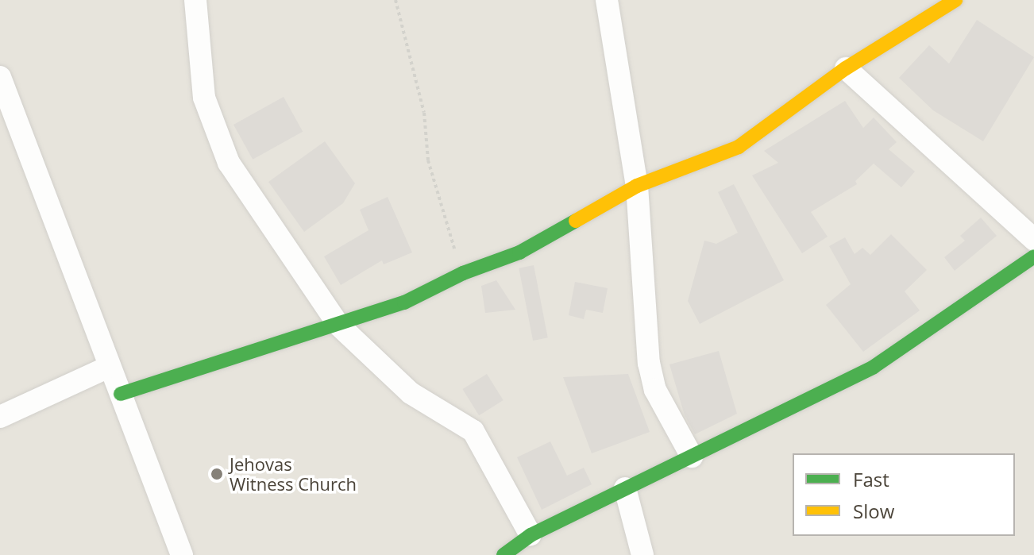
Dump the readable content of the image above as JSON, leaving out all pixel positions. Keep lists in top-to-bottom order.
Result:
{
  "places": ["Jehovas Witness Church"],
  "legend": ["Fast", "Slow"]
}
